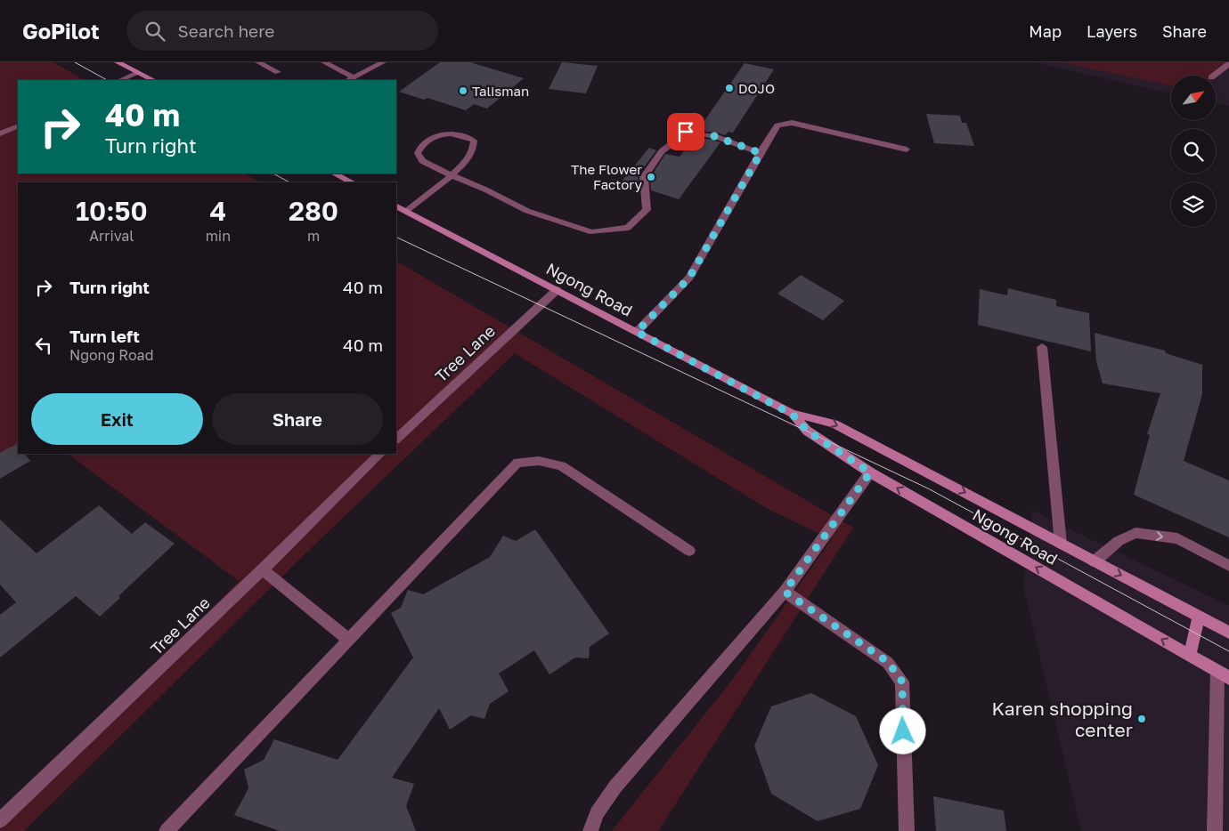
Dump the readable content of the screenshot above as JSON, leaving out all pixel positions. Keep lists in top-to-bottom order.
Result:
{
  "streets": {
    "main road": ["Ngong Road"],
    "street": ["Tree Lane"]
  },
  "crossings": [
    ["Ngong Road", "Tree Lane"]
  ],
  "places": [
    "DOJO",
    "Talisman",
    "The Flower Factory",
    "Karen shopping center"
  ],
  "north": "top right",
  "page": {
    "header": "GoPilot",
    "search": "Search here",
    "nav": ["Map", "Layers", "Share"],
    "turn": ["40 m", "Turn right"],
    "eta": [
      "10:50",
      "Arrival",
      "4",
      "min",
      "280",
      "m"
    ],
    "list": [
      {
        "name": "Turn right",
        "value": "40 m"
      },
      {
        "name": "Turn left",
        "note": "Ngong Road",
        "value": "40 m"
      }
    ],
    "buttons": ["Exit", "Share"]
  }
}
